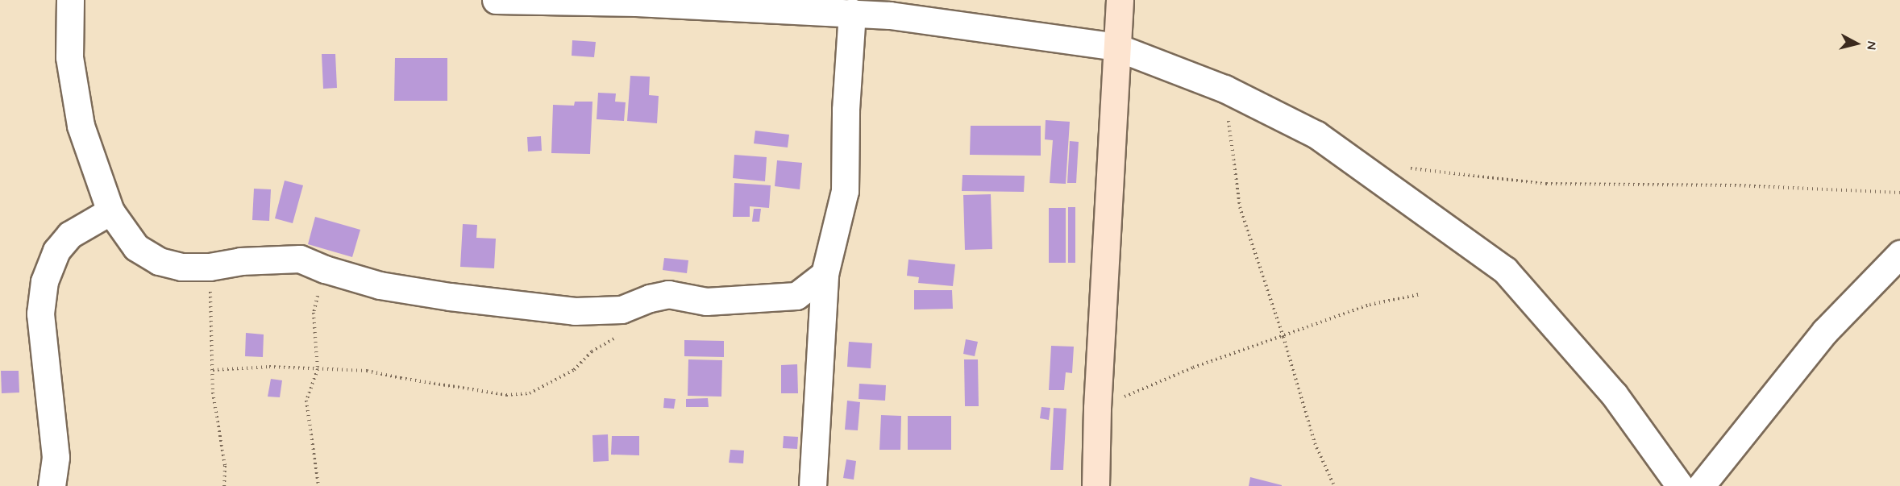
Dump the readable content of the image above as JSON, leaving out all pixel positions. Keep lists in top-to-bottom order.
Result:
{
  "north": "right"
}
